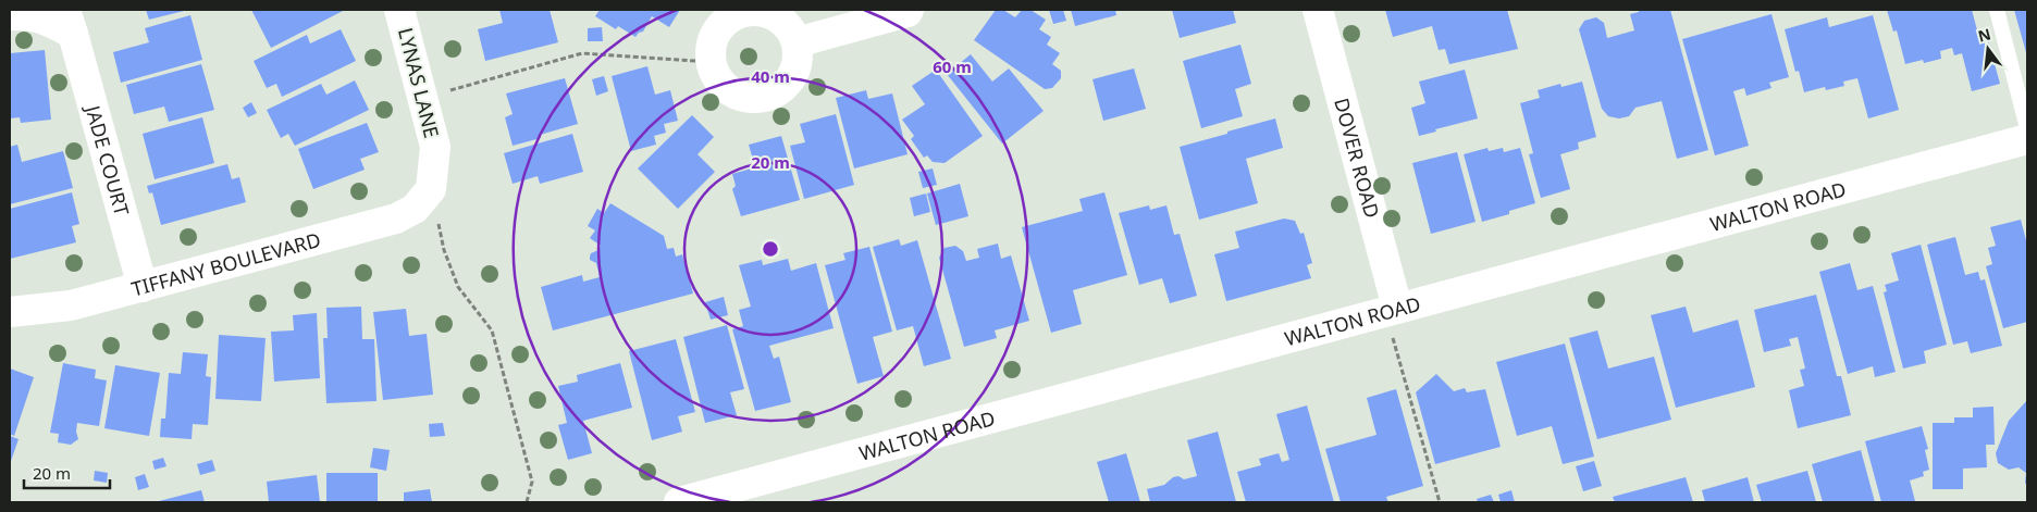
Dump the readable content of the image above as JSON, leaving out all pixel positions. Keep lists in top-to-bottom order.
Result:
{
  "streets": {
    "street": [
      "LYNAS LANE",
      "DOVER ROAD",
      "JADE COURT",
      "WALTON ROAD",
      "TIFFANY BOULEVARD"
    ]
  },
  "crossings": [
    ["LYNAS LANE", "TIFFANY BOULEVARD"],
    ["DOVER ROAD", "WALTON ROAD"],
    ["JADE COURT", "TIFFANY BOULEVARD"]
  ],
  "scale_bar": "20 m",
  "north": "top",
  "rings": ["60 m", "40 m", "20 m"]
}
